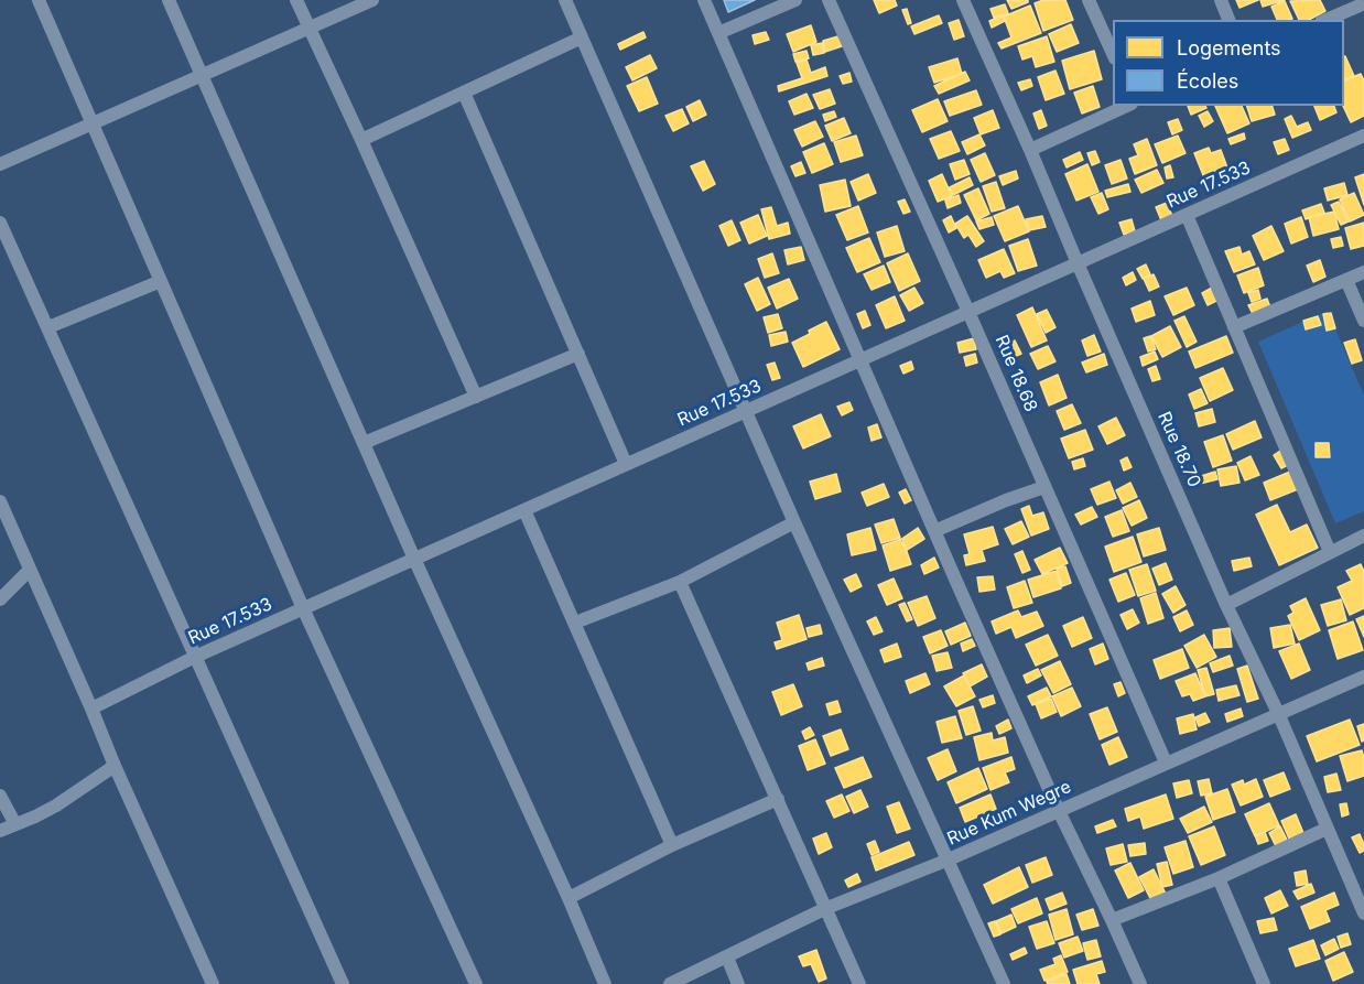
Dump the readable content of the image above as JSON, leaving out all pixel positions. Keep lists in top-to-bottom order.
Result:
{
  "streets": {
    "street": [
      "Rue 17.533",
      "Rue 18.68",
      "Rue 18.70",
      "Rue Kum Wegre"
    ]
  },
  "crossings": [
    ["Rue 17.533", "Rue 18.68"],
    ["Rue 17.533", "Rue 18.70"],
    ["Rue 18.68", "Rue Kum Wegre"],
    ["Rue 18.70", "Rue Kum Wegre"]
  ],
  "legend": ["Logements", "Écoles"]
}
